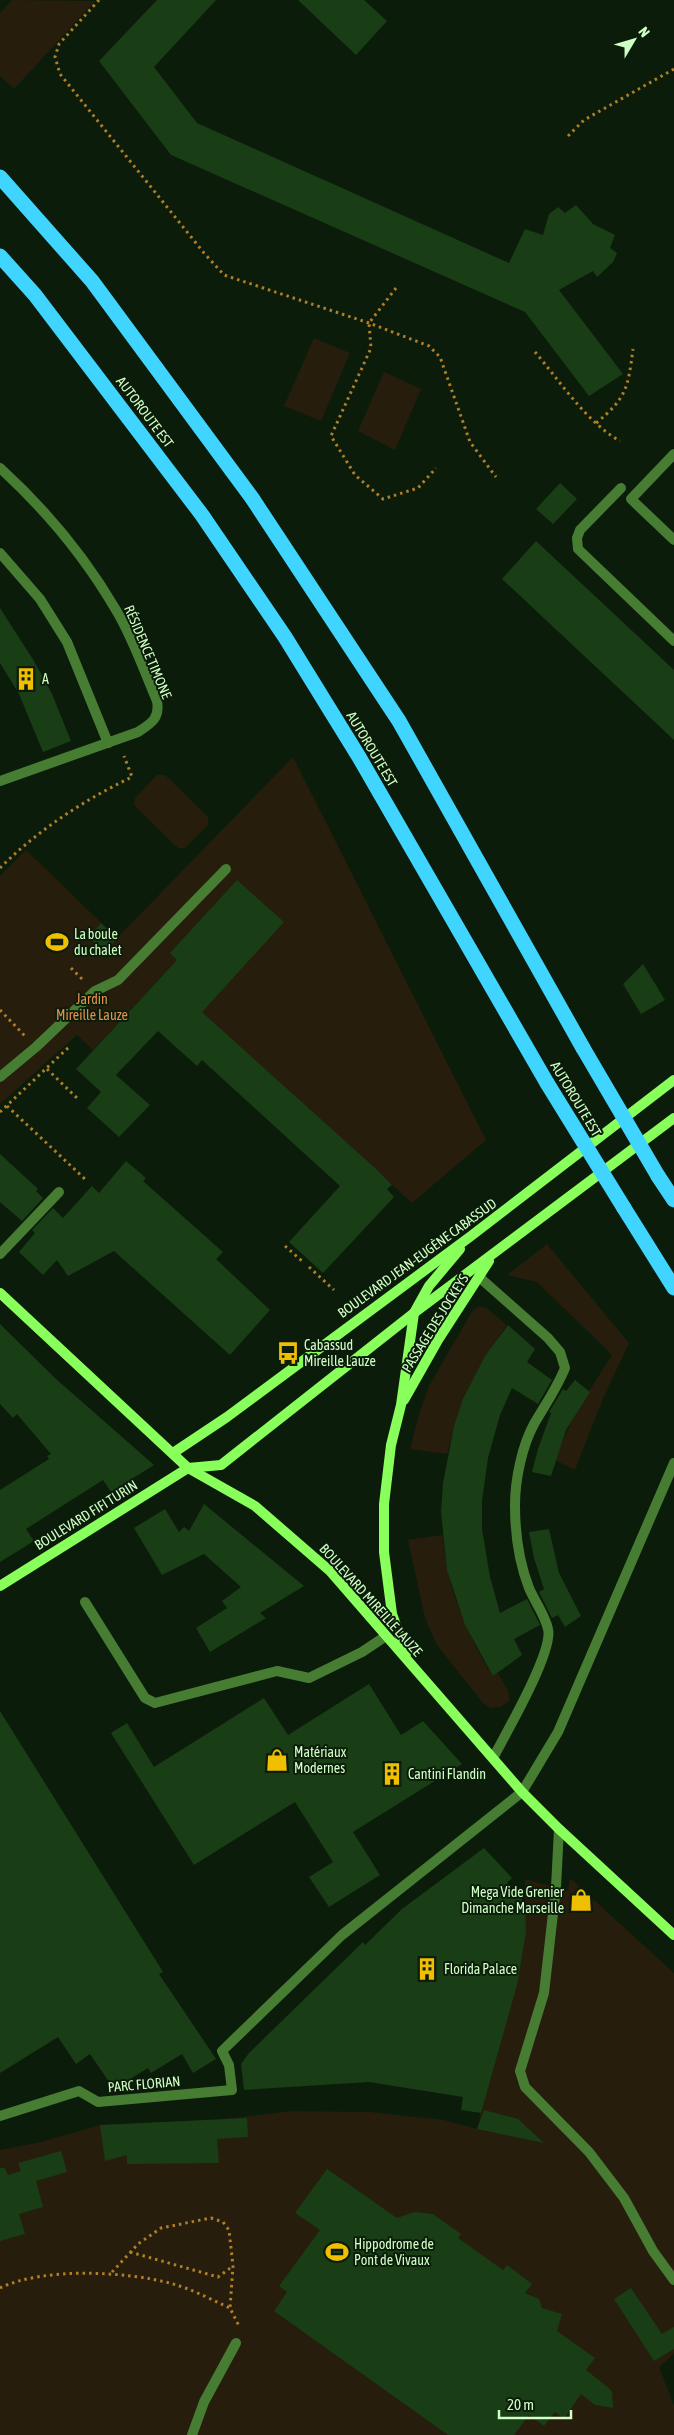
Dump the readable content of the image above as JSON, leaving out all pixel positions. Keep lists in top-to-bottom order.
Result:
{
  "streets": {
    "highway": ["AUTOROUTE EST"],
    "street": [
      "BOULEVARD JEAN-EUGÈNE CABASSUD",
      "PASSAGE DES JOCKEYS",
      "BOULEVARD FIFI TURIN",
      "BOULEVARD MIREILLE LAUZE"
    ],
    "lane": ["RÉSIDENCE TIMONE", "PARC FLORIAN"]
  },
  "crossings": [
    ["BOULEVARD JEAN-EUGÈNE CABASSUD", "PASSAGE DES JOCKEYS"],
    ["BOULEVARD JEAN-EUGÈNE CABASSUD", "BOULEVARD MIREILLE LAUZE"],
    ["PASSAGE DES JOCKEYS", "BOULEVARD MIREILLE LAUZE"],
    ["BOULEVARD FIFI TURIN", "BOULEVARD MIREILLE LAUZE"],
    ["BOULEVARD MIREILLE LAUZE", "PARC FLORIAN"]
  ],
  "parks": ["Jardin Mireille Lauze"],
  "places": {
    "building": ["A", "Cantini Flandin", "Florida Palace"],
    "sports": ["La boule du chalet", "Hippodrome de Pont de Vivaux"],
    "bus stop": ["Cabassud Mireille Lauze"],
    "shop": ["Matériaux Modernes", "Mega Vide Grenier Dimanche Marseille"]
  },
  "scale_bar": "20 m",
  "north": "top right"
}
